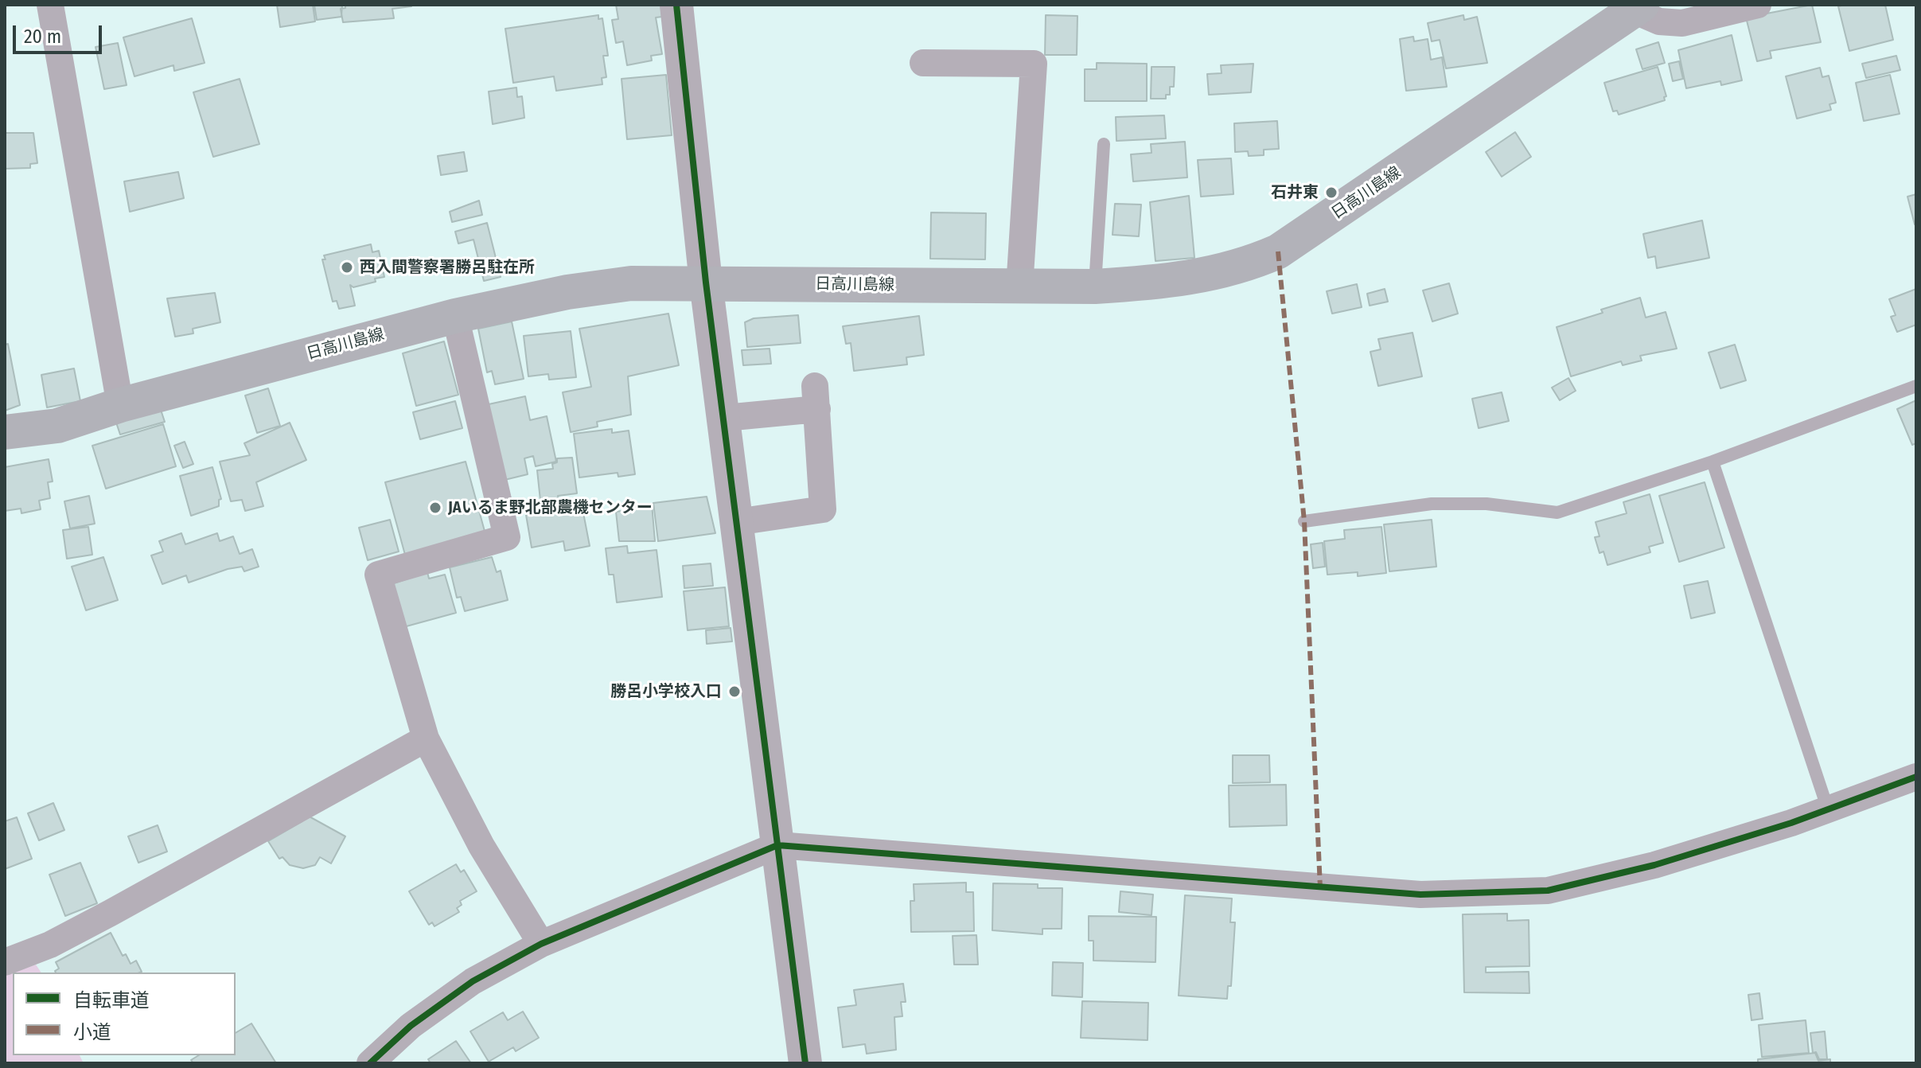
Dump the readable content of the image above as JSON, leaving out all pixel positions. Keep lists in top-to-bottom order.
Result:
{
  "streets": {
    "main road": ["日高川島線"]
  },
  "places": [
    "石井東",
    "西入間警察署勝呂駐在所",
    "JAいるま野北部農機センター",
    "勝呂小学校入口"
  ],
  "legend": ["自転車道", "小道"],
  "scale_bar": "20 m"
}
